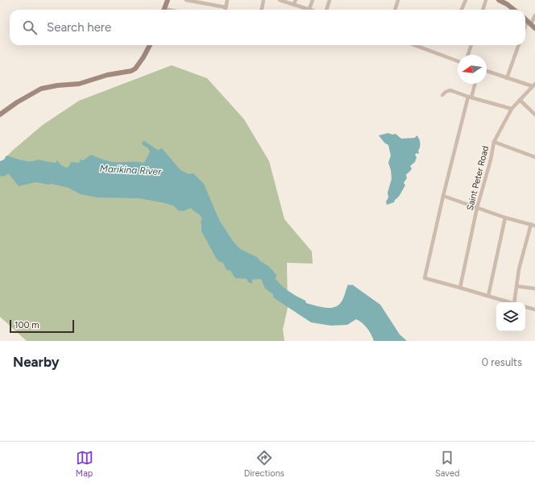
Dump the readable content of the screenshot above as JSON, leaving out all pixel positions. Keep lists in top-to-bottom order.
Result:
{
  "streets": {
    "street": ["Saint Peter Road"]
  },
  "water": ["Marikina River"],
  "scale_bar": "100 m",
  "north": "left",
  "page": {
    "search": "Search here",
    "scale": "100 m",
    "heading": ["Nearby", "0 results"],
    "nav": ["Map", "Directions", "Saved"]
  }
}
